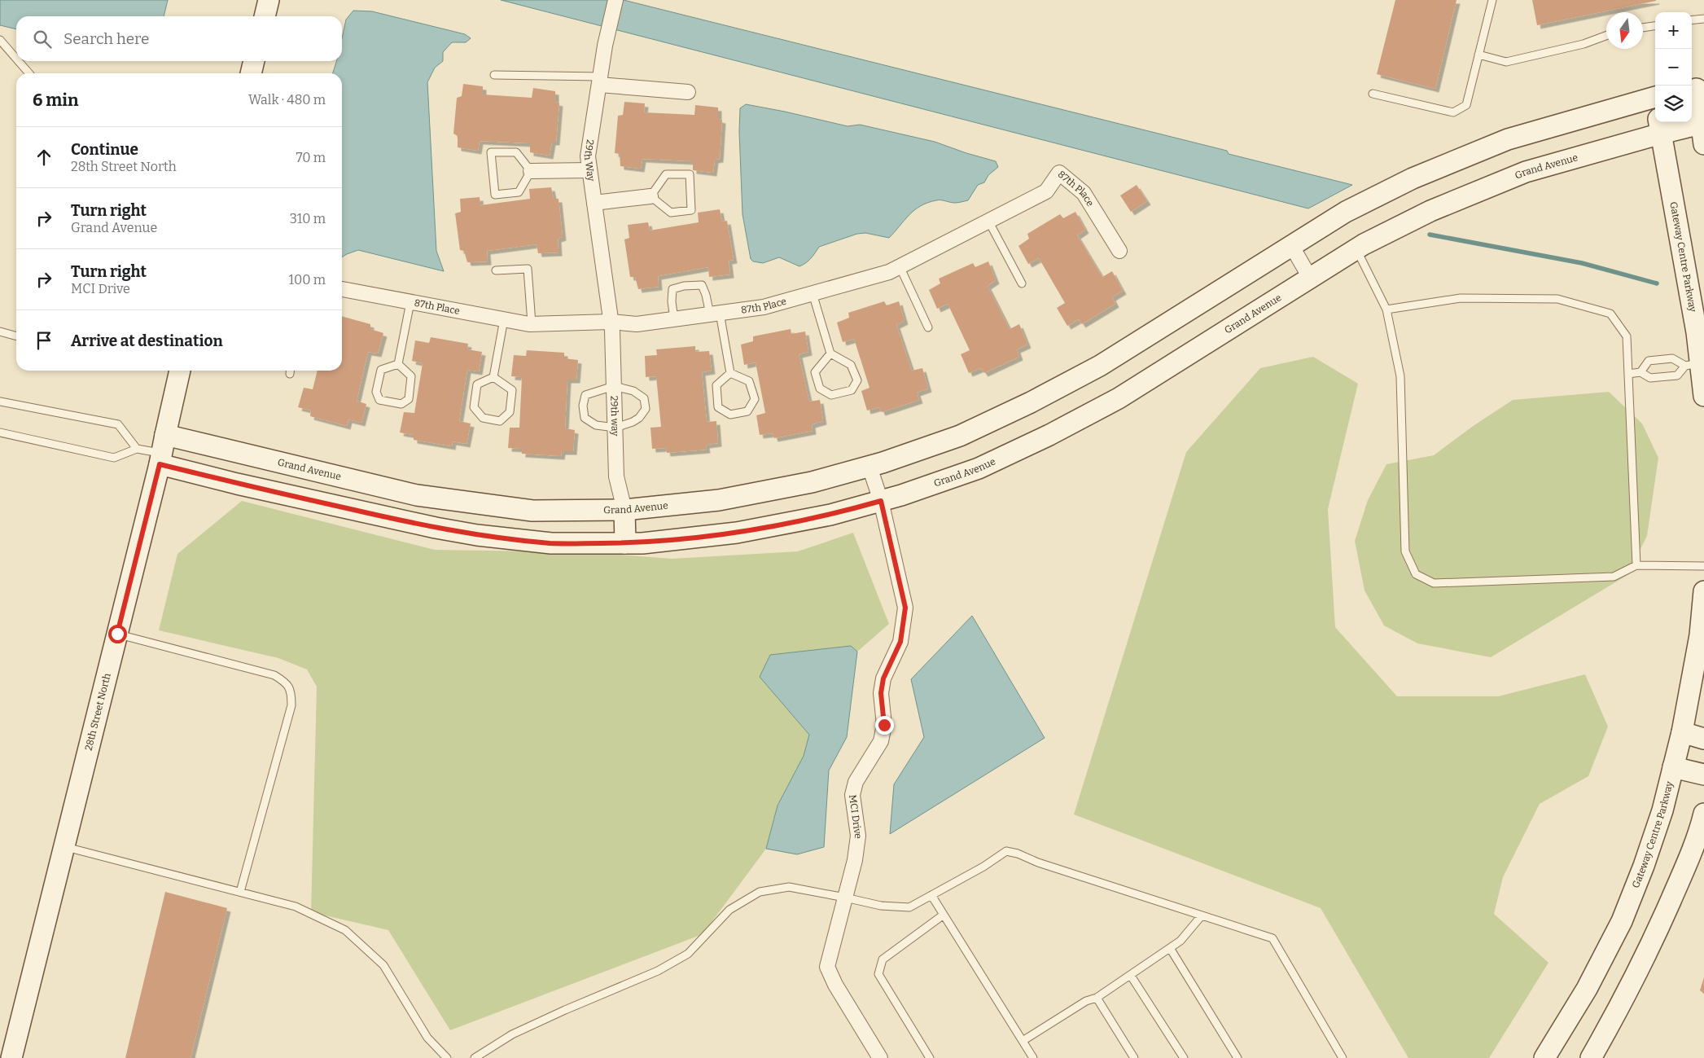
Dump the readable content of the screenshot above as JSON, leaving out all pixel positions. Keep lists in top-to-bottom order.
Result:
{
  "streets": {
    "street": [
      "29th Way",
      "Grand Avenue",
      "87th Place",
      "Gateway Centre Parkway",
      "29th way",
      "28th Street North",
      "MCI Drive"
    ]
  },
  "crossings": [
    ["29th Way", "87th Place"],
    ["29th Way", "29th way"],
    ["Grand Avenue", "Gateway Centre Parkway"],
    ["Grand Avenue", "29th way"],
    ["Grand Avenue", "28th Street North"],
    ["Grand Avenue", "MCI Drive"],
    ["87th Place", "29th way"]
  ],
  "north": "bottom",
  "page": {
    "map_buttons": ["+", "−"],
    "search": "Search here",
    "heading": ["6 min", "Walk · 480 m"],
    "list": [
      ["Continue", "28th Street North", "70 m"],
      ["Turn right", "Grand Avenue", "310 m"],
      ["Turn right", "MCI Drive", "100 m"],
      "Arrive at destination"
    ]
  }
}
